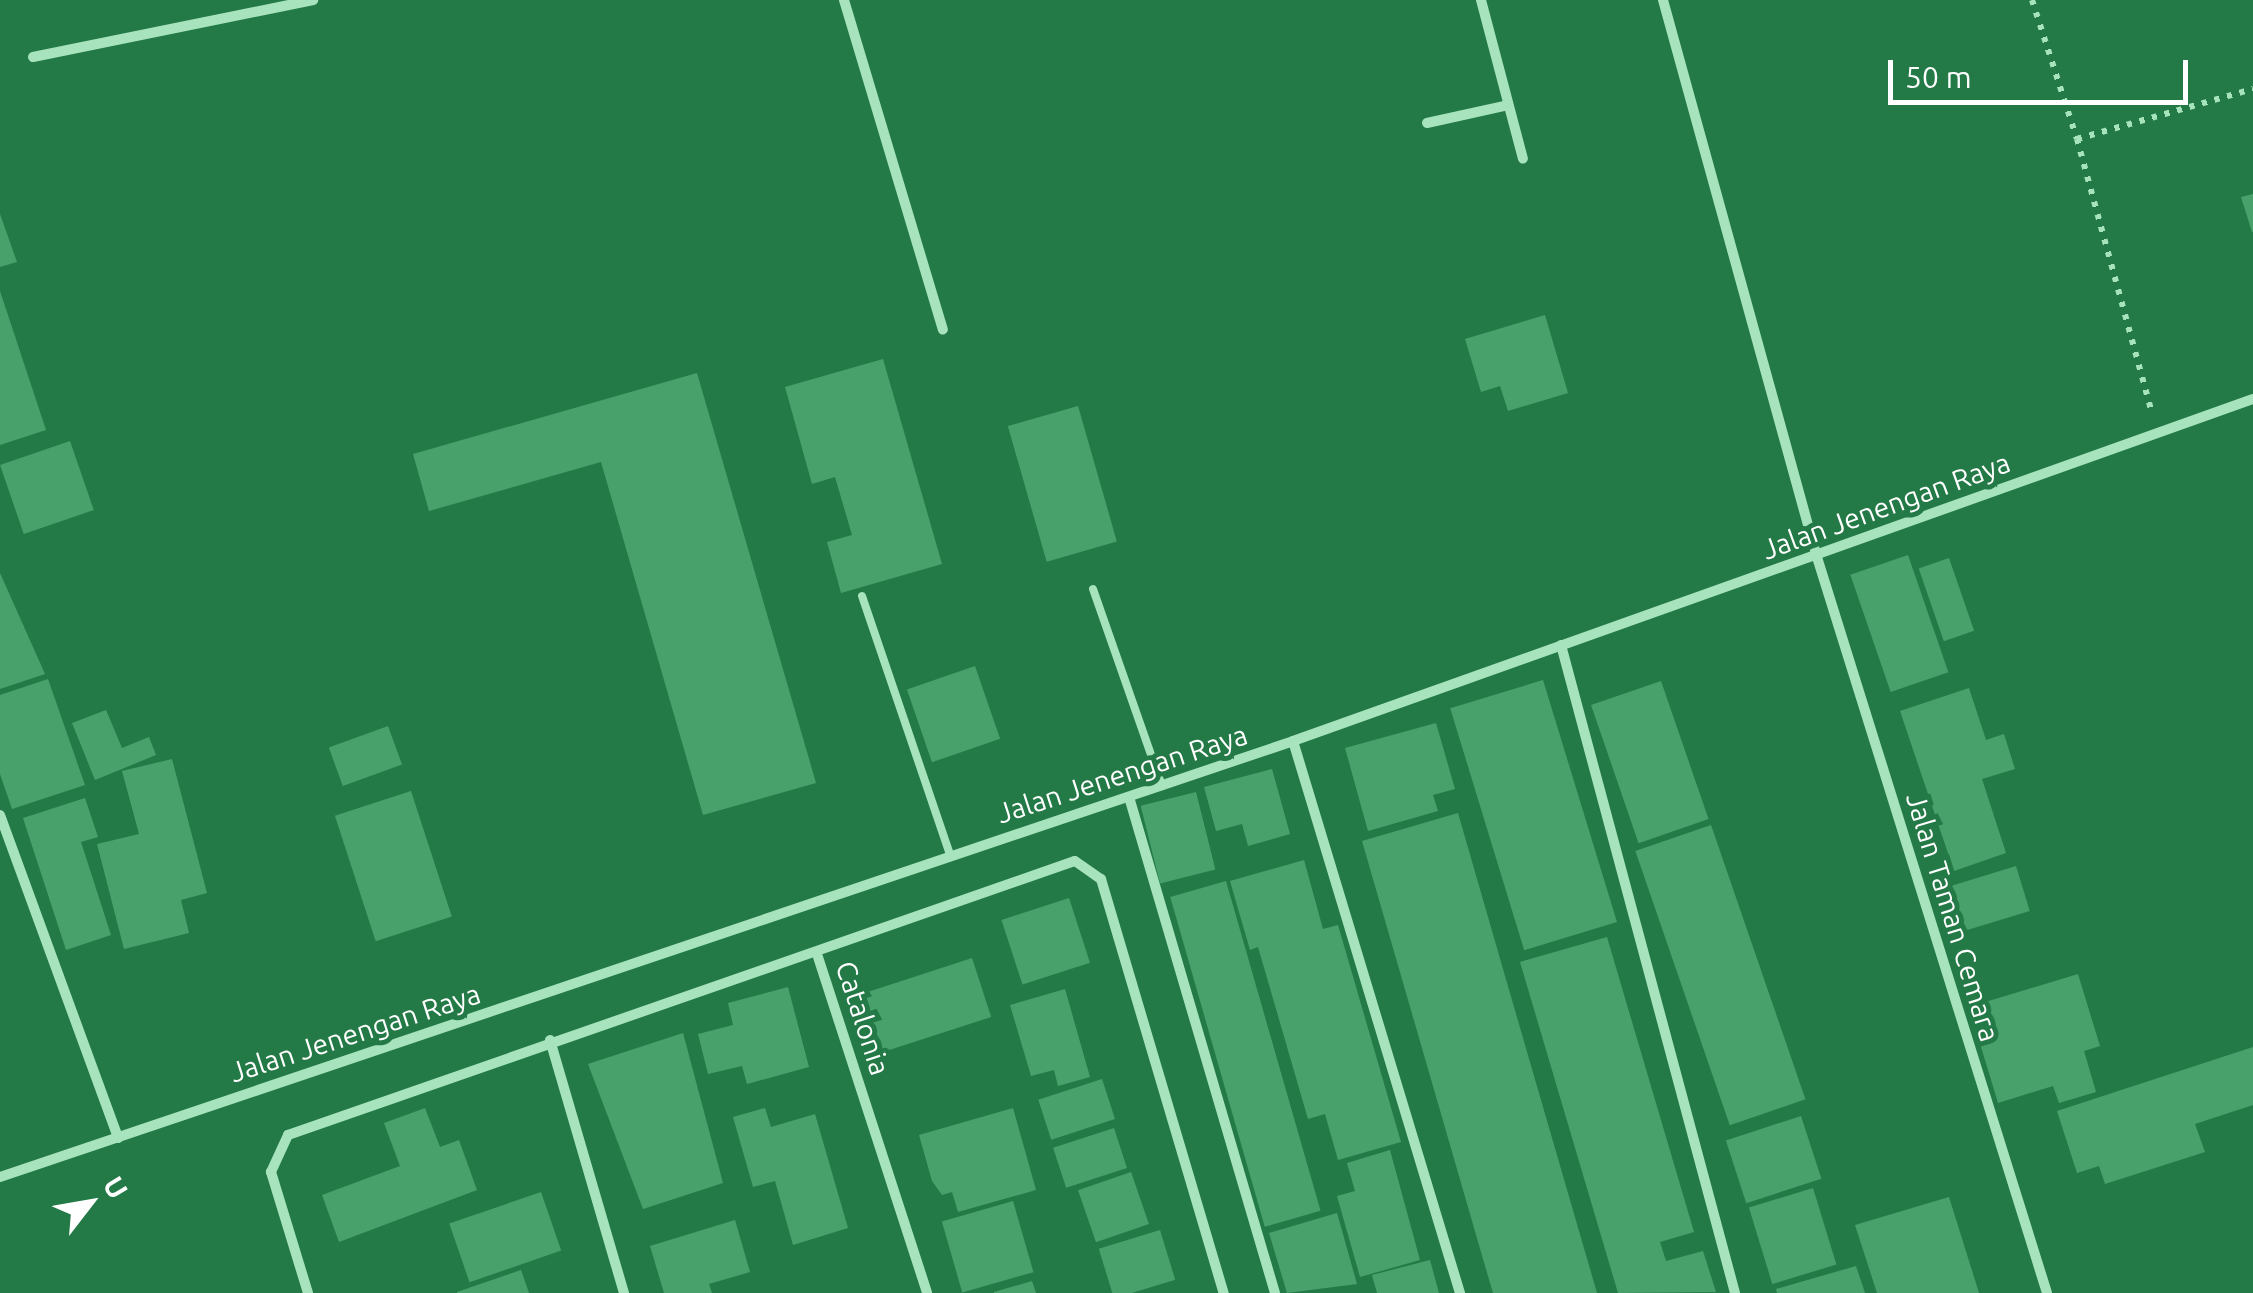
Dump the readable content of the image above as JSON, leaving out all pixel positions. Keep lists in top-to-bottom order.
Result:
{
  "streets": {
    "street": ["Jalan Jenengan Raya", "Jalan Taman Cemara", "Catalonia"]
  },
  "crossings": [
    ["Jalan Jenengan Raya", "Jalan Taman Cemara"]
  ],
  "scale_bar": "50 m",
  "north": "top right"
}
